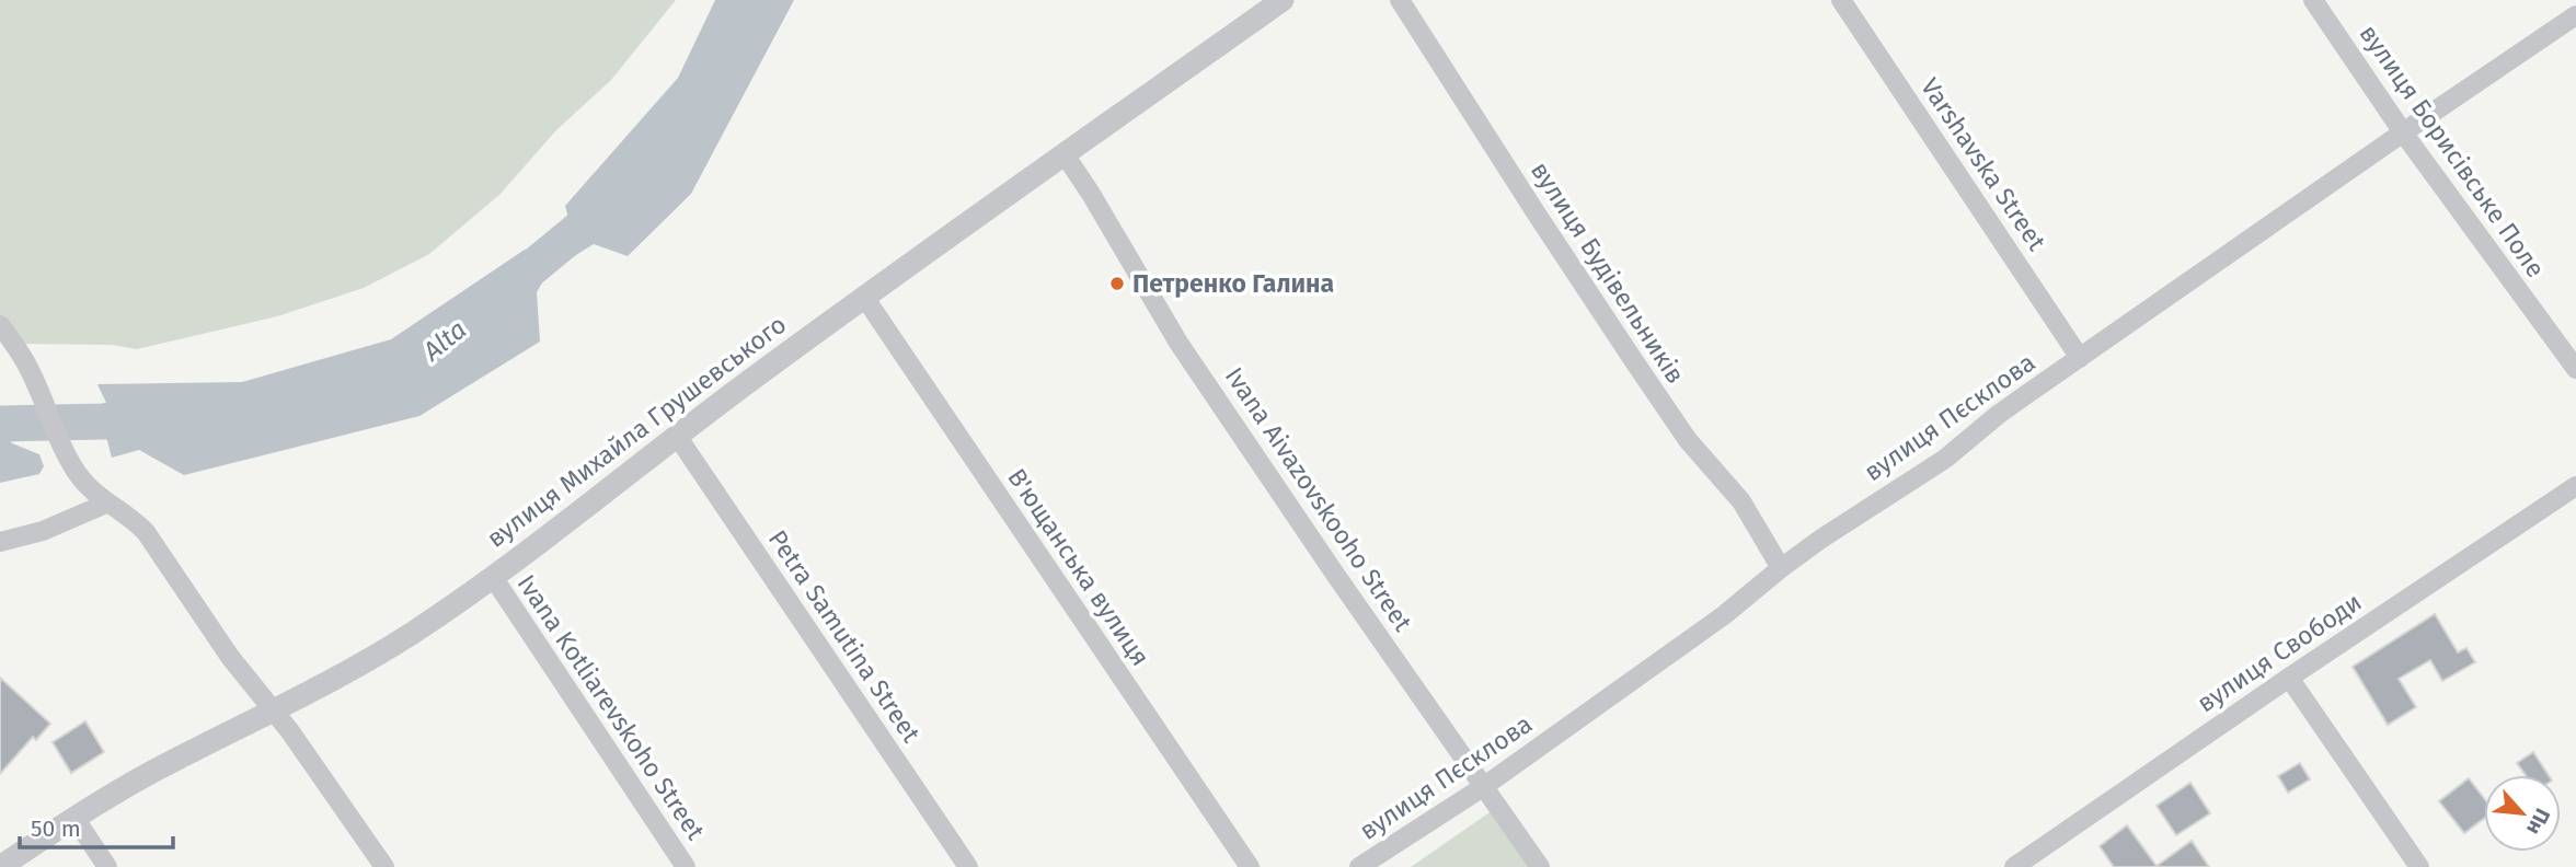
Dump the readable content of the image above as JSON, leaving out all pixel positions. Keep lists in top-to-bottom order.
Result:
{
  "streets": {
    "street": [
      "вулиця Борисівське Поле",
      "Varshavska Street",
      "вулиця Будівельників",
      "вулиця Пєсклова",
      "вулиця Михайла Грушевського",
      "Ivana Aivazovskooho Street",
      "В'ющанська вулиця",
      "Petra Samutina Street",
      "вулиця Свободи",
      "Ivana Kotliarevskoho Street"
    ]
  },
  "crossings": [
    ["вулиця Борисівське Поле", "вулиця Пєсклова"],
    ["Varshavska Street", "вулиця Пєсклова"],
    ["вулиця Будівельників", "вулиця Пєсклова"],
    ["вулиця Пєсклова", "Ivana Aivazovskooho Street"],
    ["вулиця Михайла Грушевського", "Ivana Aivazovskooho Street"],
    ["вулиця Михайла Грушевського", "В'ющанська вулиця"],
    ["вулиця Михайла Грушевського", "Petra Samutina Street"],
    ["вулиця Михайла Грушевського", "Ivana Kotliarevskoho Street"]
  ],
  "water": ["Alta"],
  "places": ["Петренко Галина"],
  "scale_bar": "50 m",
  "north": "bottom right"
}
